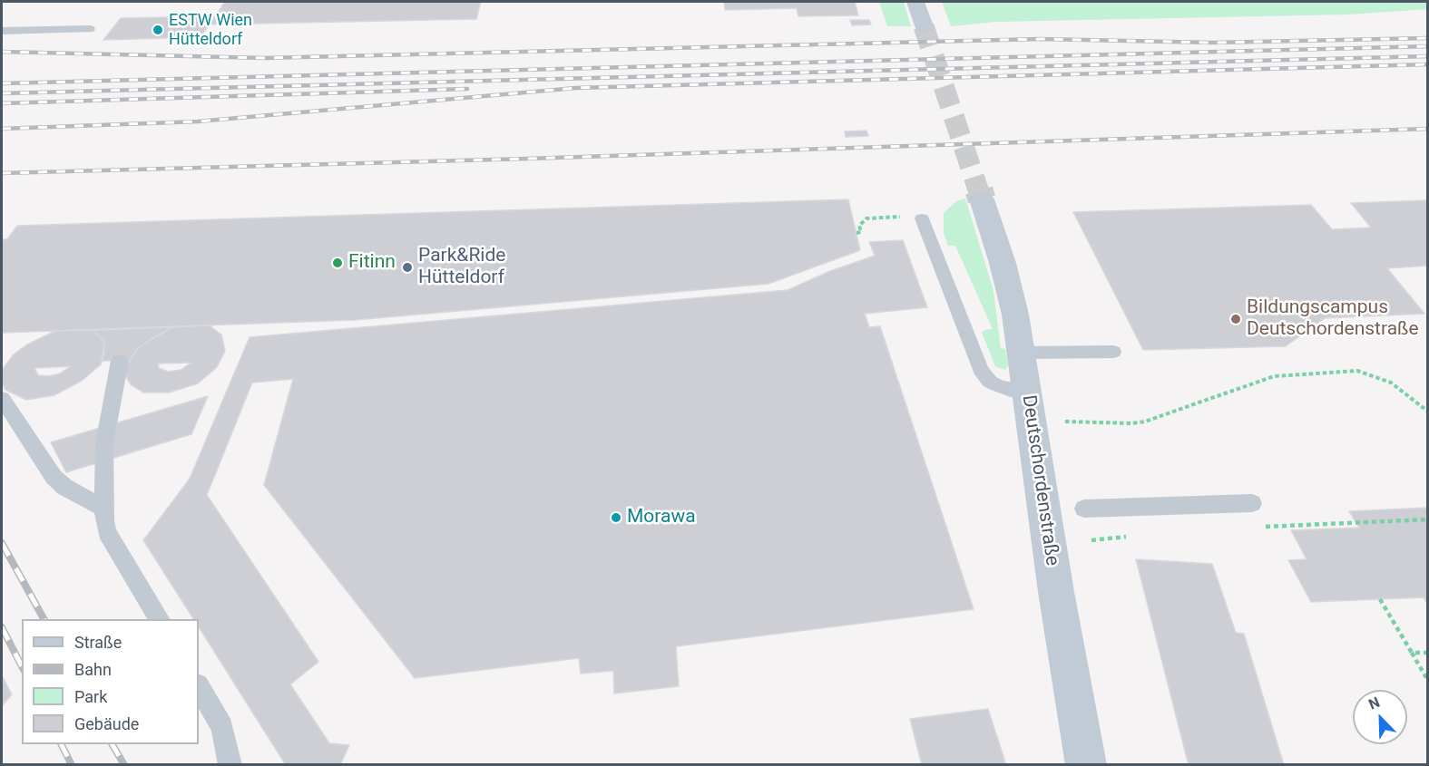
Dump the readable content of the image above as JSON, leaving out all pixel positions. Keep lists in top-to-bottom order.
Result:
{
  "streets": {
    "street": ["Deutschordenstraße"]
  },
  "places": [
    "ESTW Wien Hütteldorf",
    "Fitinn",
    "Park&Ride Hütteldorf",
    "Bildungscampus Deutschordenstraße",
    "Morawa"
  ],
  "legend": [
    "Straße",
    "Bahn",
    "Park",
    "Gebäude"
  ],
  "north": "top left"
}
